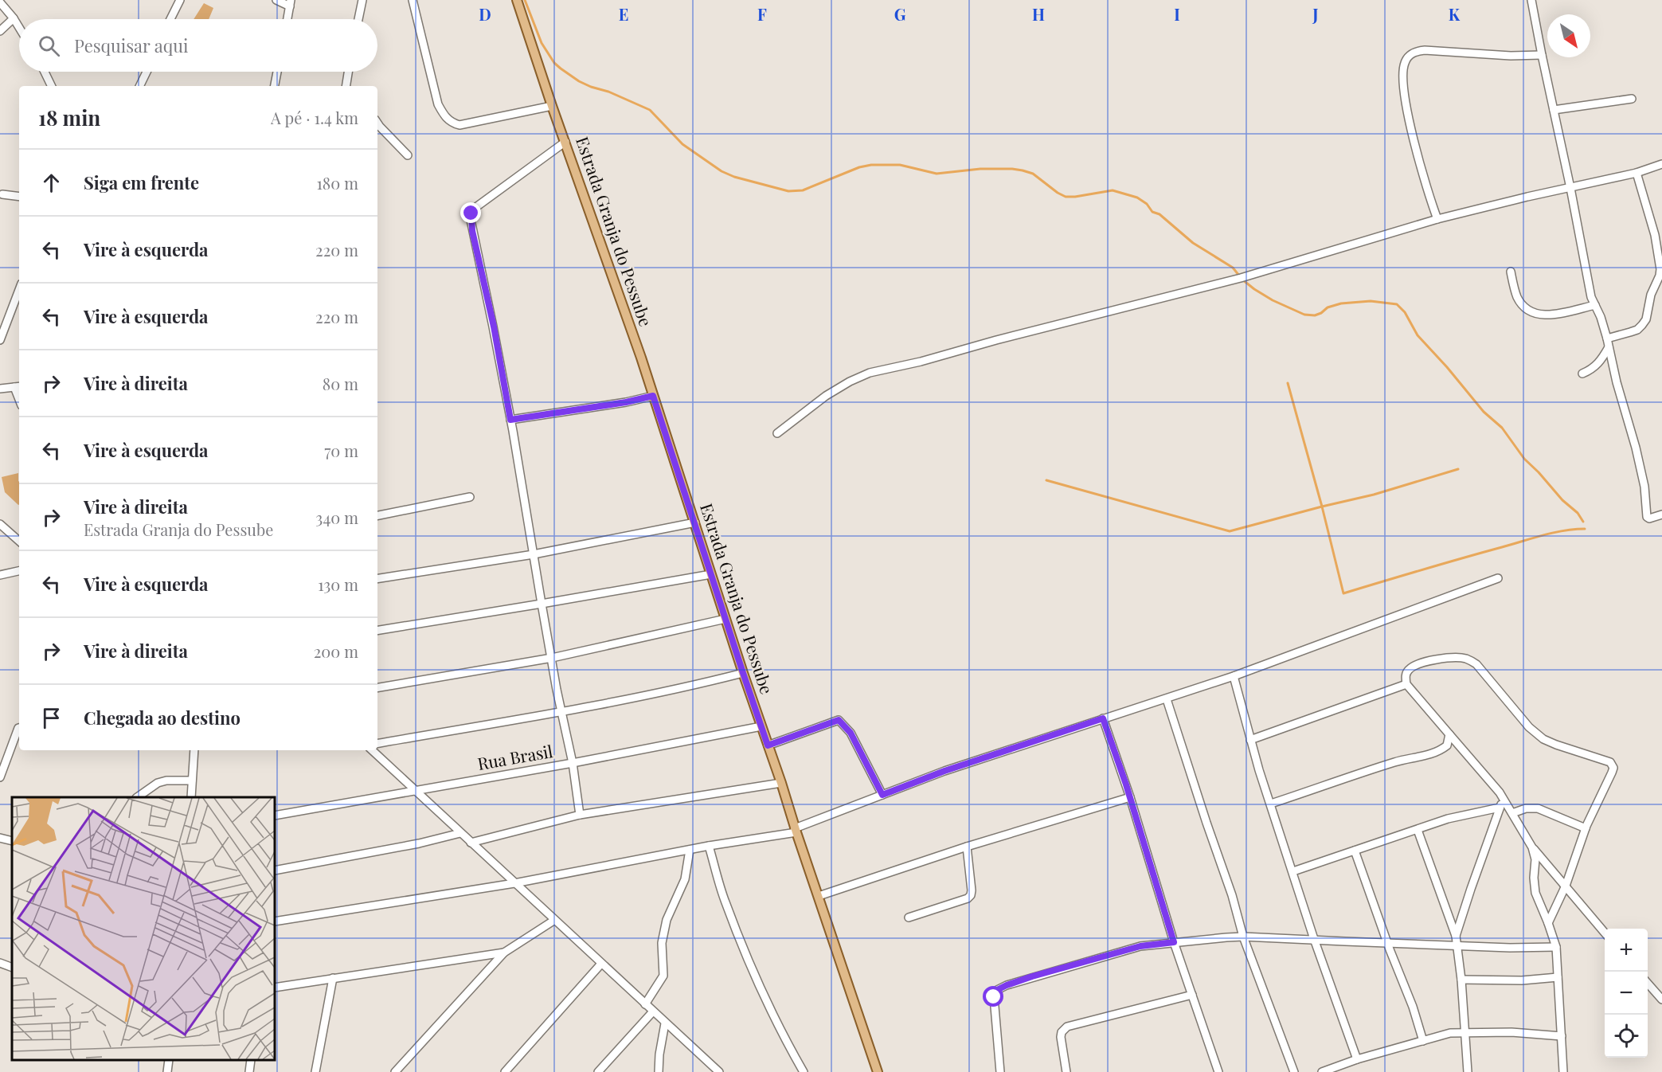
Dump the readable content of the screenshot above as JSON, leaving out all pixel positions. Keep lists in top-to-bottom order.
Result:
{
  "streets": {
    "main road": ["Estrada Granja do Pessube"],
    "street": ["Rua Brasil"]
  },
  "crossings": [
    ["Estrada Granja do Pessube", "Rua Brasil"]
  ],
  "north": "bottom right",
  "page": {
    "search": "Pesquisar aqui",
    "heading": ["18 min", "A pé · 1.4 km"],
    "list": [
      ["Siga em frente", "180 m"],
      ["Vire à esquerda", "220 m"],
      ["Vire à esquerda", "220 m"],
      ["Vire à direita", "80 m"],
      ["Vire à esquerda", "70 m"],
      ["Vire à direita", "Estrada Granja do Pessube", "340 m"],
      ["Vire à esquerda", "130 m"],
      ["Vire à direita", "200 m"],
      "Chegada ao destino"
    ],
    "map_buttons": ["+", "−"]
  },
  "grid": {
    "columns": [
      "D",
      "E",
      "F",
      "G",
      "H",
      "I",
      "J",
      "K"
    ]
  }
}
